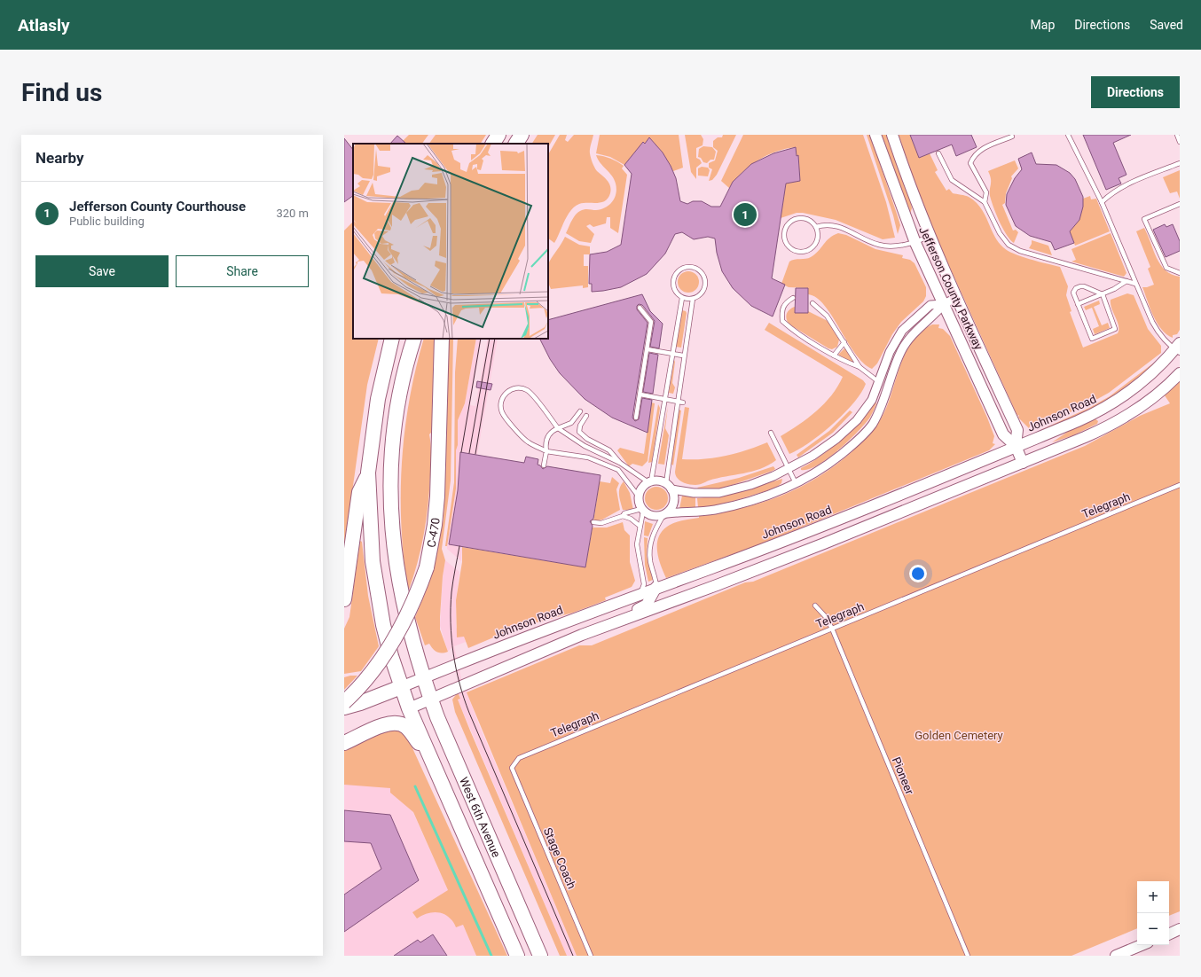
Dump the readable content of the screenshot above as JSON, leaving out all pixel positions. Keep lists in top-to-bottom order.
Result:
{
  "streets": {
    "highway": ["C-470", "West 6th Avenue"],
    "main road": ["Jefferson County Parkway", "Johnson Road"],
    "lane": ["Telegraph", "Pioneer", "Stage Coach"]
  },
  "crossings": [
    ["Jefferson County Parkway", "Johnson Road"],
    ["Johnson Road", "West 6th Avenue"],
    ["Telegraph", "Pioneer"],
    ["Telegraph", "Stage Coach"]
  ],
  "parks": ["Golden Cemetery"],
  "page": {
    "header": "Atlasly",
    "nav": ["Map", "Directions", "Saved"],
    "buttons": [
      "Directions",
      ["Save", "Share"]
    ],
    "title": "Find us",
    "heading": "Nearby",
    "list": [
      {
        "mark": "1",
        "name": "Jefferson County Courthouse",
        "note": "Public building",
        "value": "320 m"
      }
    ],
    "pins": "1",
    "map_buttons": ["+", "−"]
  }
}
